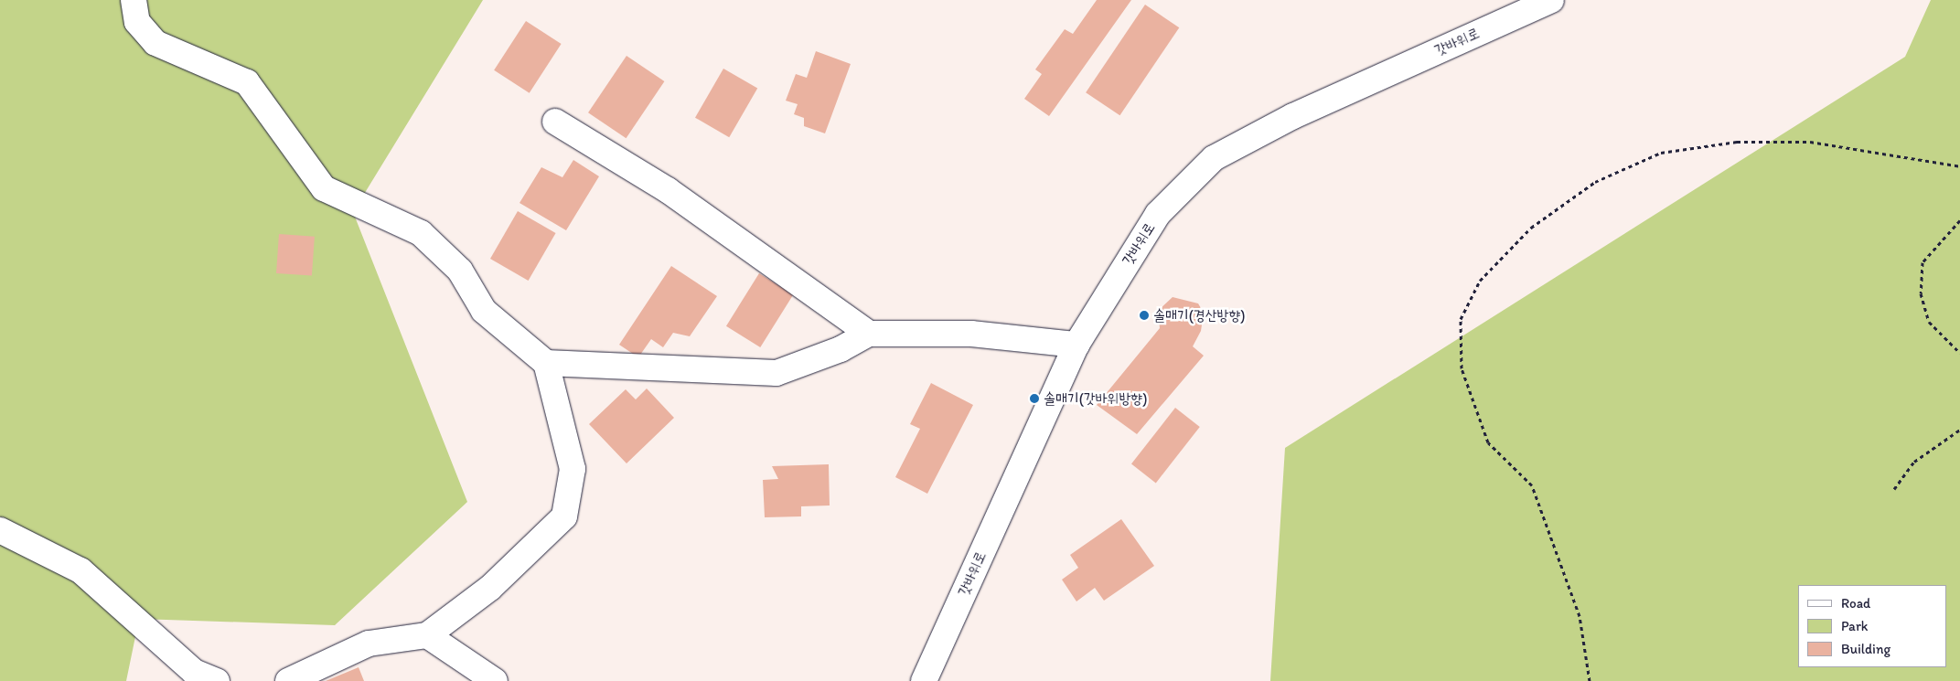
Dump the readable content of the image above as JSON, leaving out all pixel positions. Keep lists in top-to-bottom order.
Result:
{
  "streets": {
    "street": ["갓바위로"]
  },
  "places": ["솔매기(경산방향)", "솔매기(갓바위방향)"],
  "legend": ["Road", "Park", "Building"]
}
